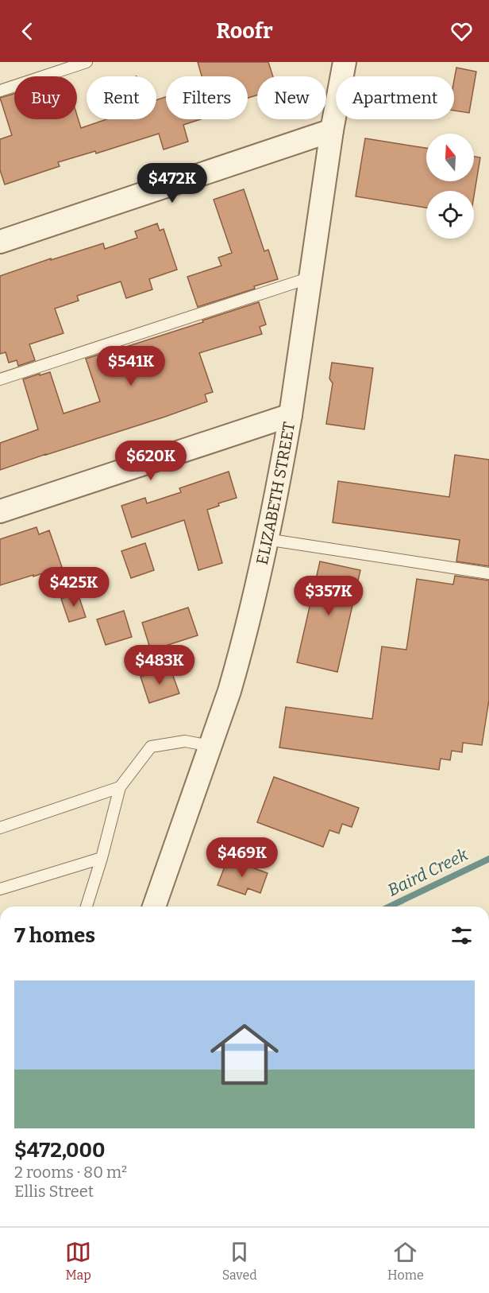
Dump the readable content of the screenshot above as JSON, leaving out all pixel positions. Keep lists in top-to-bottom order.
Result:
{
  "streets": {
    "street": ["ELIZABETH STREET"]
  },
  "water": ["Baird Creek"],
  "north": "top",
  "page": {
    "header": "Roofr",
    "chip": [
      "Buy",
      "Rent",
      "Filters",
      "New",
      "Apartment"
    ],
    "price": [
      "$472K",
      "$541K",
      "$620K",
      "$425K",
      "$357K",
      "$483K",
      "$469K"
    ],
    "heading": "7 homes",
    "list": [
      {
        "name": "$472,000",
        "note": "2 rooms · 80 m² · Ellis Street"
      }
    ],
    "tabs": ["Map", "Saved", "Home"]
  }
}
